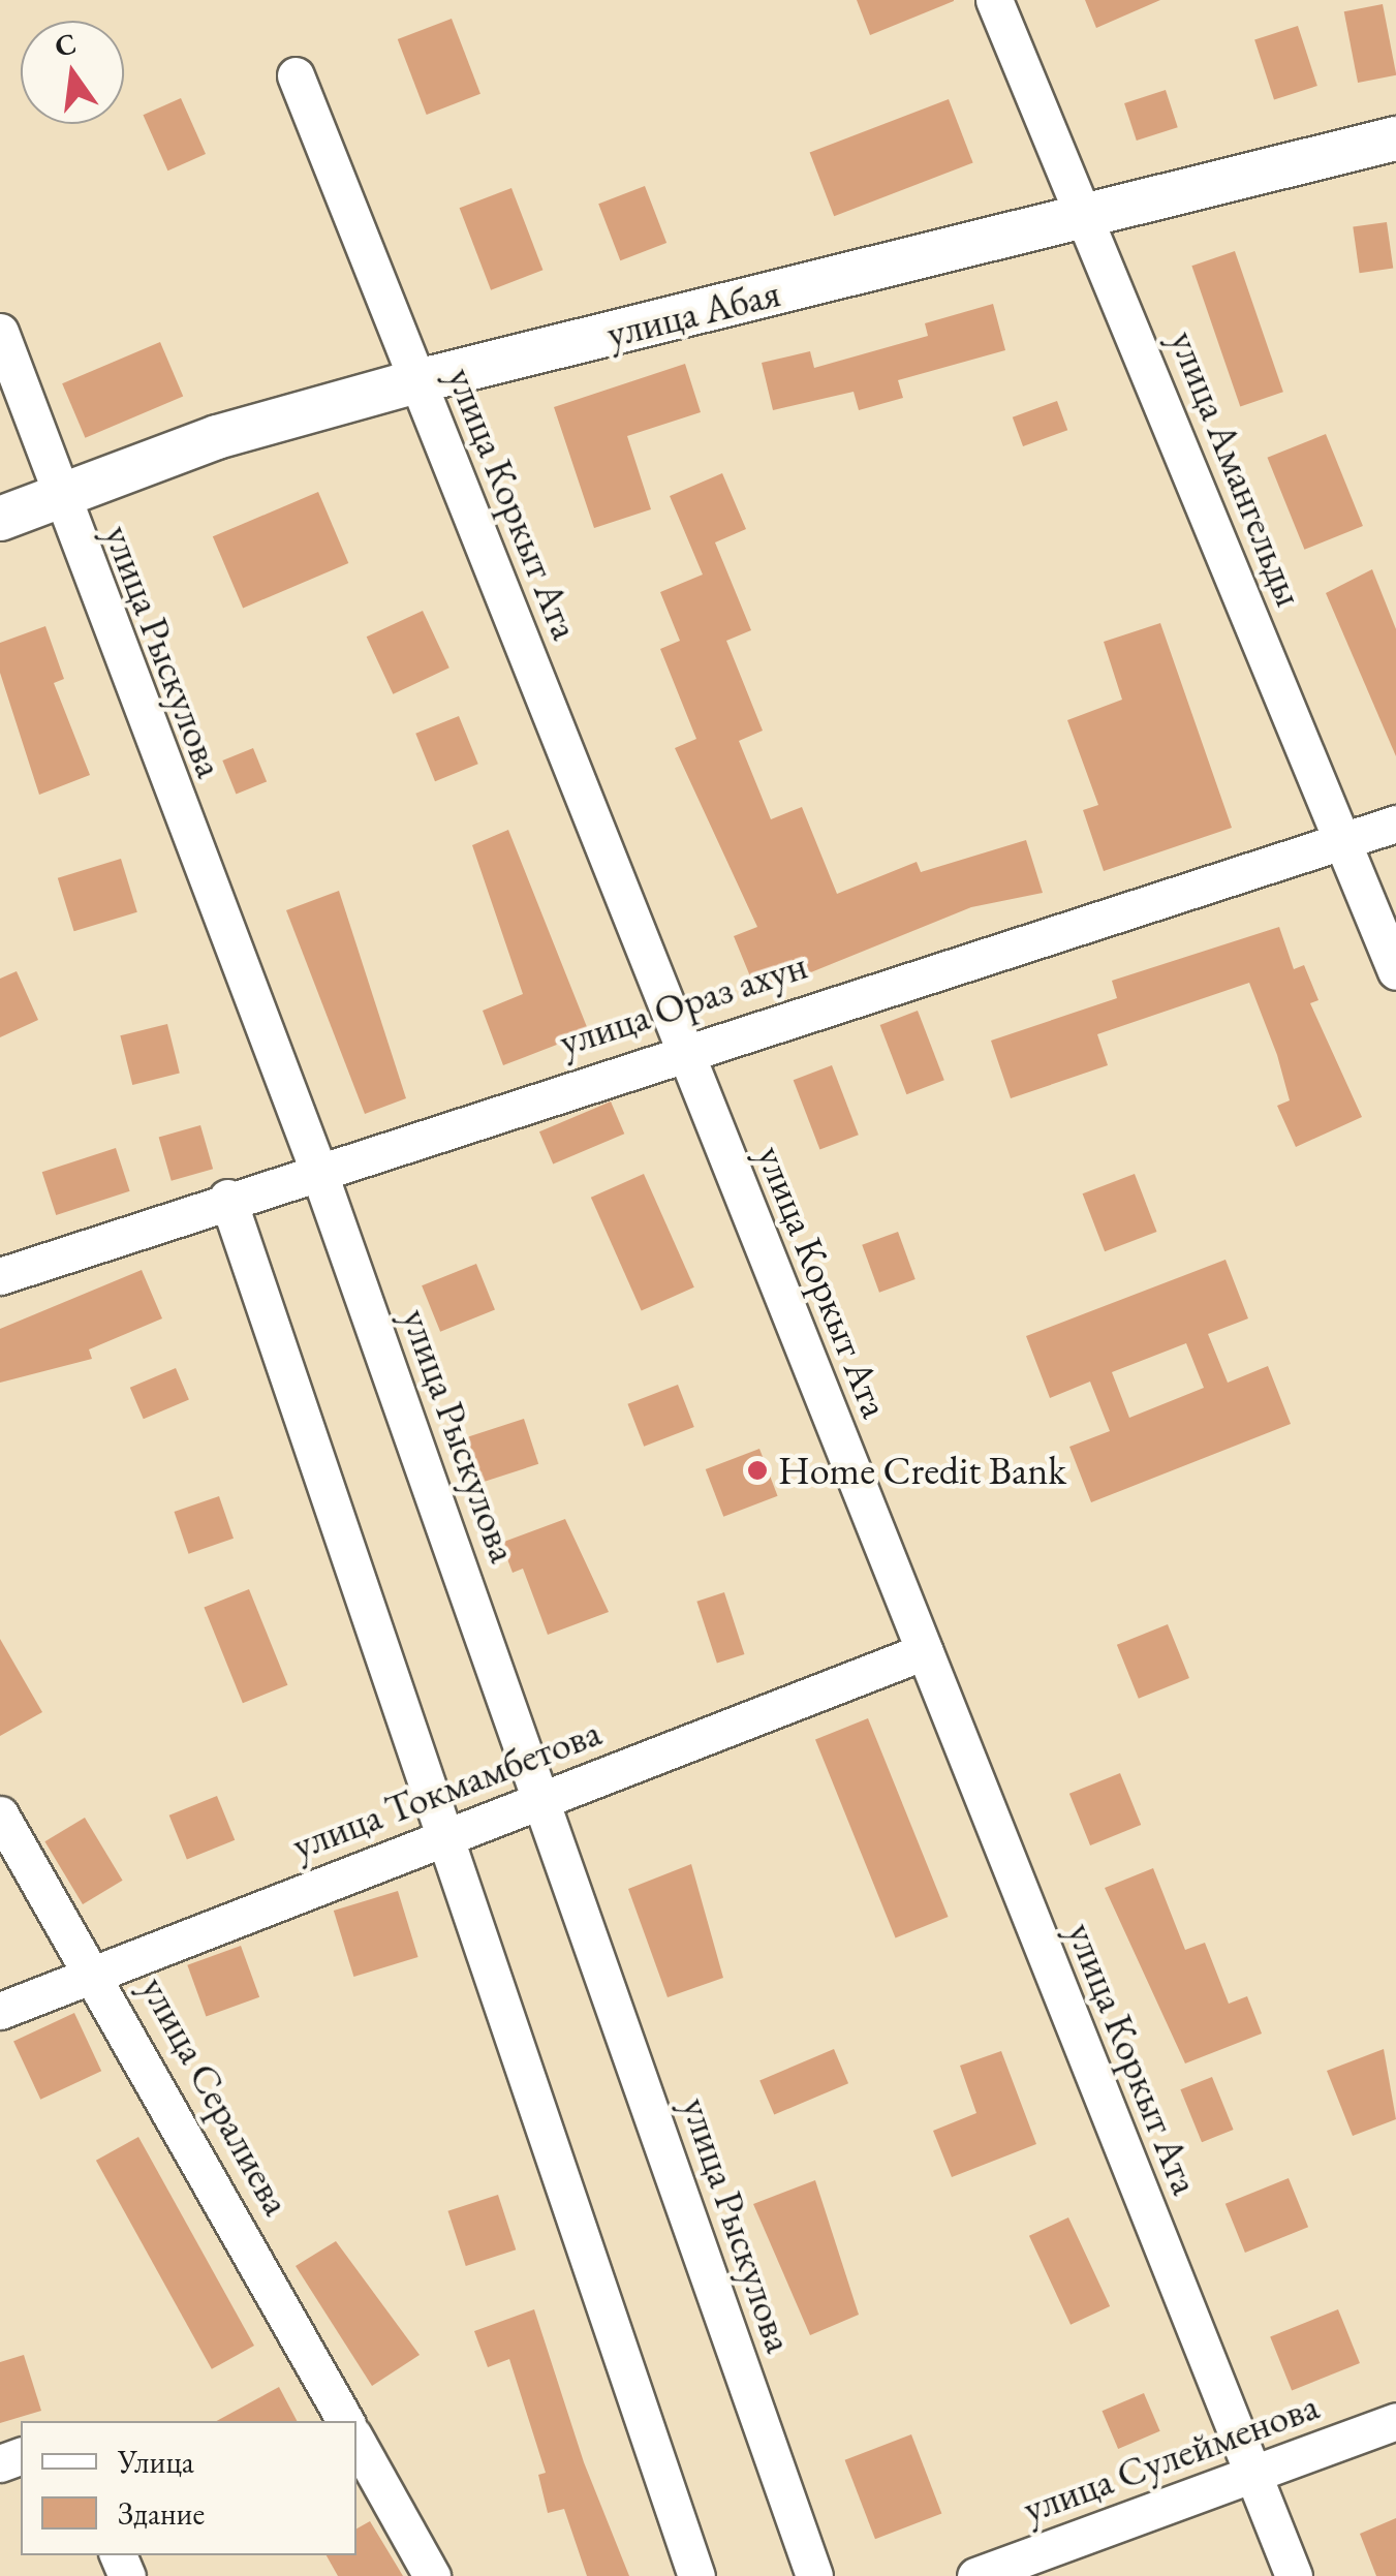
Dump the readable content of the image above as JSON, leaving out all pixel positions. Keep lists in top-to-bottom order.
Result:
{
  "streets": {
    "street": [
      "улица Абая",
      "улица Амангельды",
      "улица Коркыт Ата",
      "улица Рыскулова",
      "улица Ораз ахун",
      "улица Токмамбетова",
      "улица Сералиева",
      "улица Сулейменова"
    ]
  },
  "crossings": [
    ["улица Абая", "улица Амангельды"],
    ["улица Абая", "улица Коркыт Ата"],
    ["улица Абая", "улица Рыскулова"],
    ["улица Амангельды", "улица Ораз ахун"],
    ["улица Коркыт Ата", "улица Ораз ахун"],
    ["улица Коркыт Ата", "улица Токмамбетова"],
    ["улица Коркыт Ата", "улица Сулейменова"],
    ["улица Рыскулова", "улица Ораз ахун"],
    ["улица Рыскулова", "улица Токмамбетова"],
    ["улица Токмамбетова", "улица Сералиева"]
  ],
  "places": ["Home Credit Bank"],
  "legend": ["Улица", "Здание"],
  "north": "top"
}
